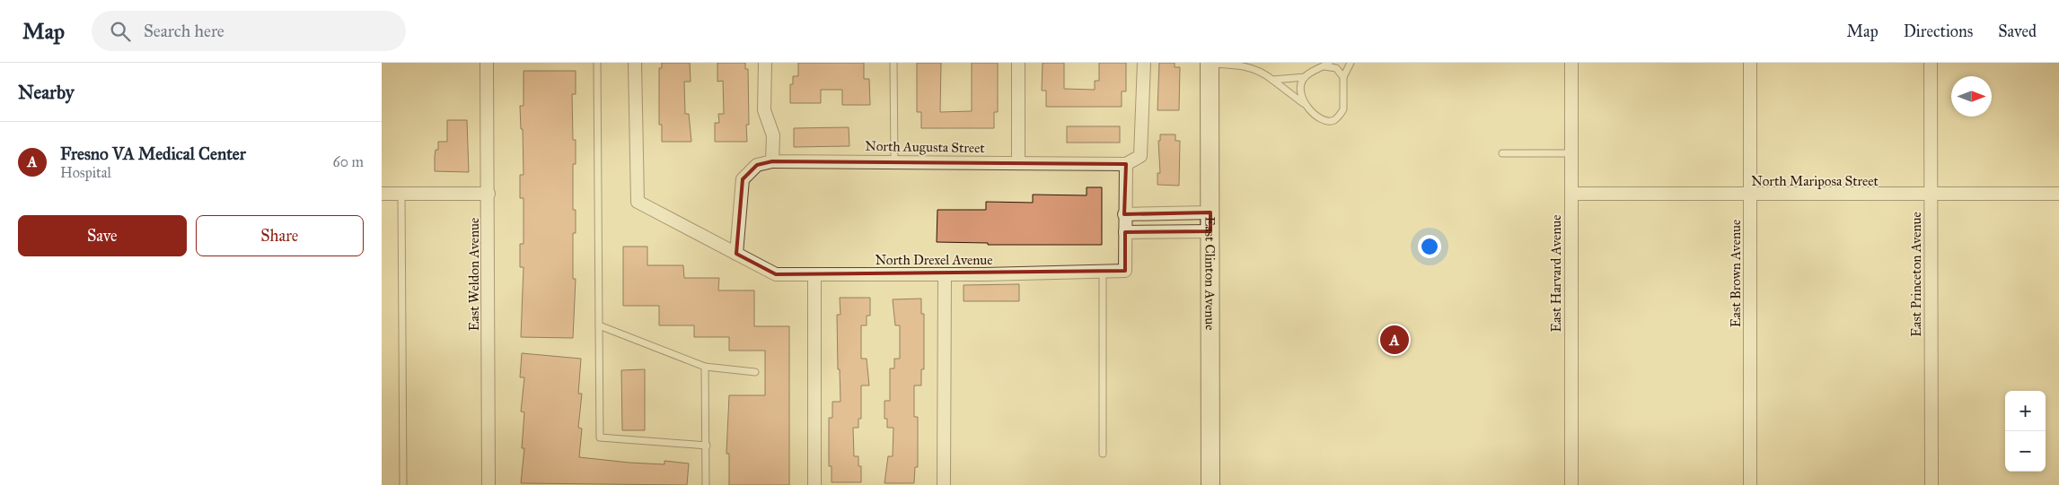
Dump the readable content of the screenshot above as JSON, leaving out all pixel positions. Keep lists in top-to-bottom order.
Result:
{
  "streets": {
    "main road": ["East Clinton Avenue"],
    "street": [
      "North Augusta Street",
      "North Mariposa Street",
      "North Drexel Avenue",
      "East Harvard Avenue",
      "East Brown Avenue",
      "East Weldon Avenue",
      "East Princeton Avenue"
    ]
  },
  "crossings": [
    ["North Mariposa Street", "East Harvard Avenue"],
    ["North Mariposa Street", "East Brown Avenue"],
    ["North Mariposa Street", "East Princeton Avenue"]
  ],
  "north": "right",
  "page": {
    "header": "Map",
    "search": "Search here",
    "nav": ["Map", "Directions", "Saved"],
    "heading": "Nearby",
    "list": [
      {
        "mark": "A",
        "name": "Fresno VA Medical Center",
        "note": "Hospital",
        "value": "60 m"
      }
    ],
    "buttons": ["Save", "Share"],
    "pins": "A",
    "map_buttons": ["+", "−"]
  }
}
